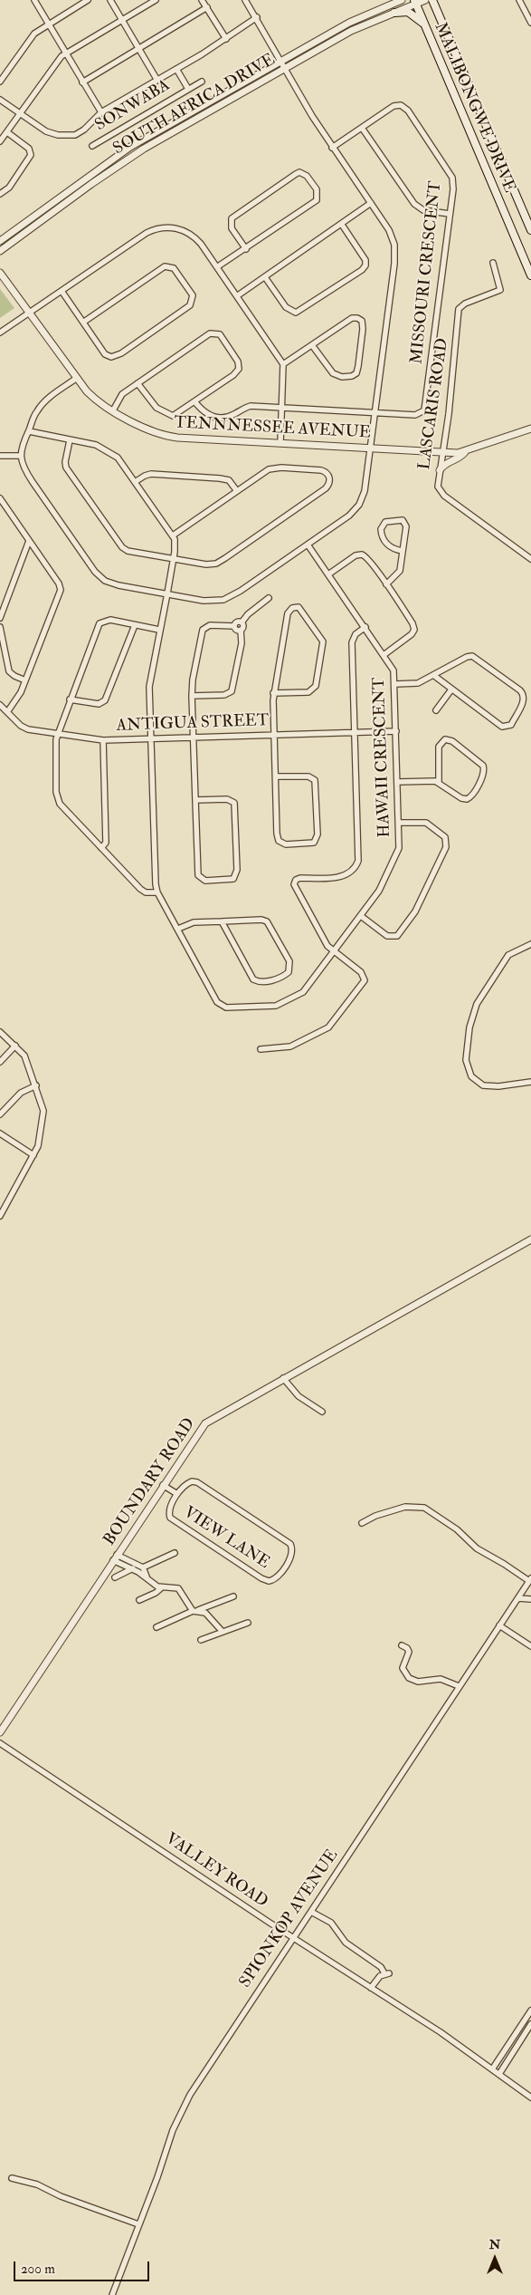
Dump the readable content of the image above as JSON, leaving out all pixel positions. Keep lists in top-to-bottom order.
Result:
{
  "streets": {
    "main road": ["MALIBONGWE DRIVE"],
    "street": [
      "SOUTH AFRICA DRIVE",
      "SONWABA",
      "MISSOURI CRESCENT",
      "LASCARIS ROAD",
      "TENNNESSEE AVENUE",
      "ANTIGUA STREET",
      "HAWAII CRESCENT",
      "BOUNDARY ROAD",
      "VIEW LANE",
      "VALLEY ROAD",
      "SPIONKOP AVENUE"
    ]
  },
  "crossings": [
    ["SOUTH AFRICA DRIVE", "MALIBONGWE DRIVE"],
    ["LASCARIS ROAD", "TENNNESSEE AVENUE"],
    ["ANTIGUA STREET", "HAWAII CRESCENT"],
    ["BOUNDARY ROAD", "VIEW LANE"],
    ["VALLEY ROAD", "SPIONKOP AVENUE"]
  ],
  "scale_bar": "200 m",
  "north": "top"
}
